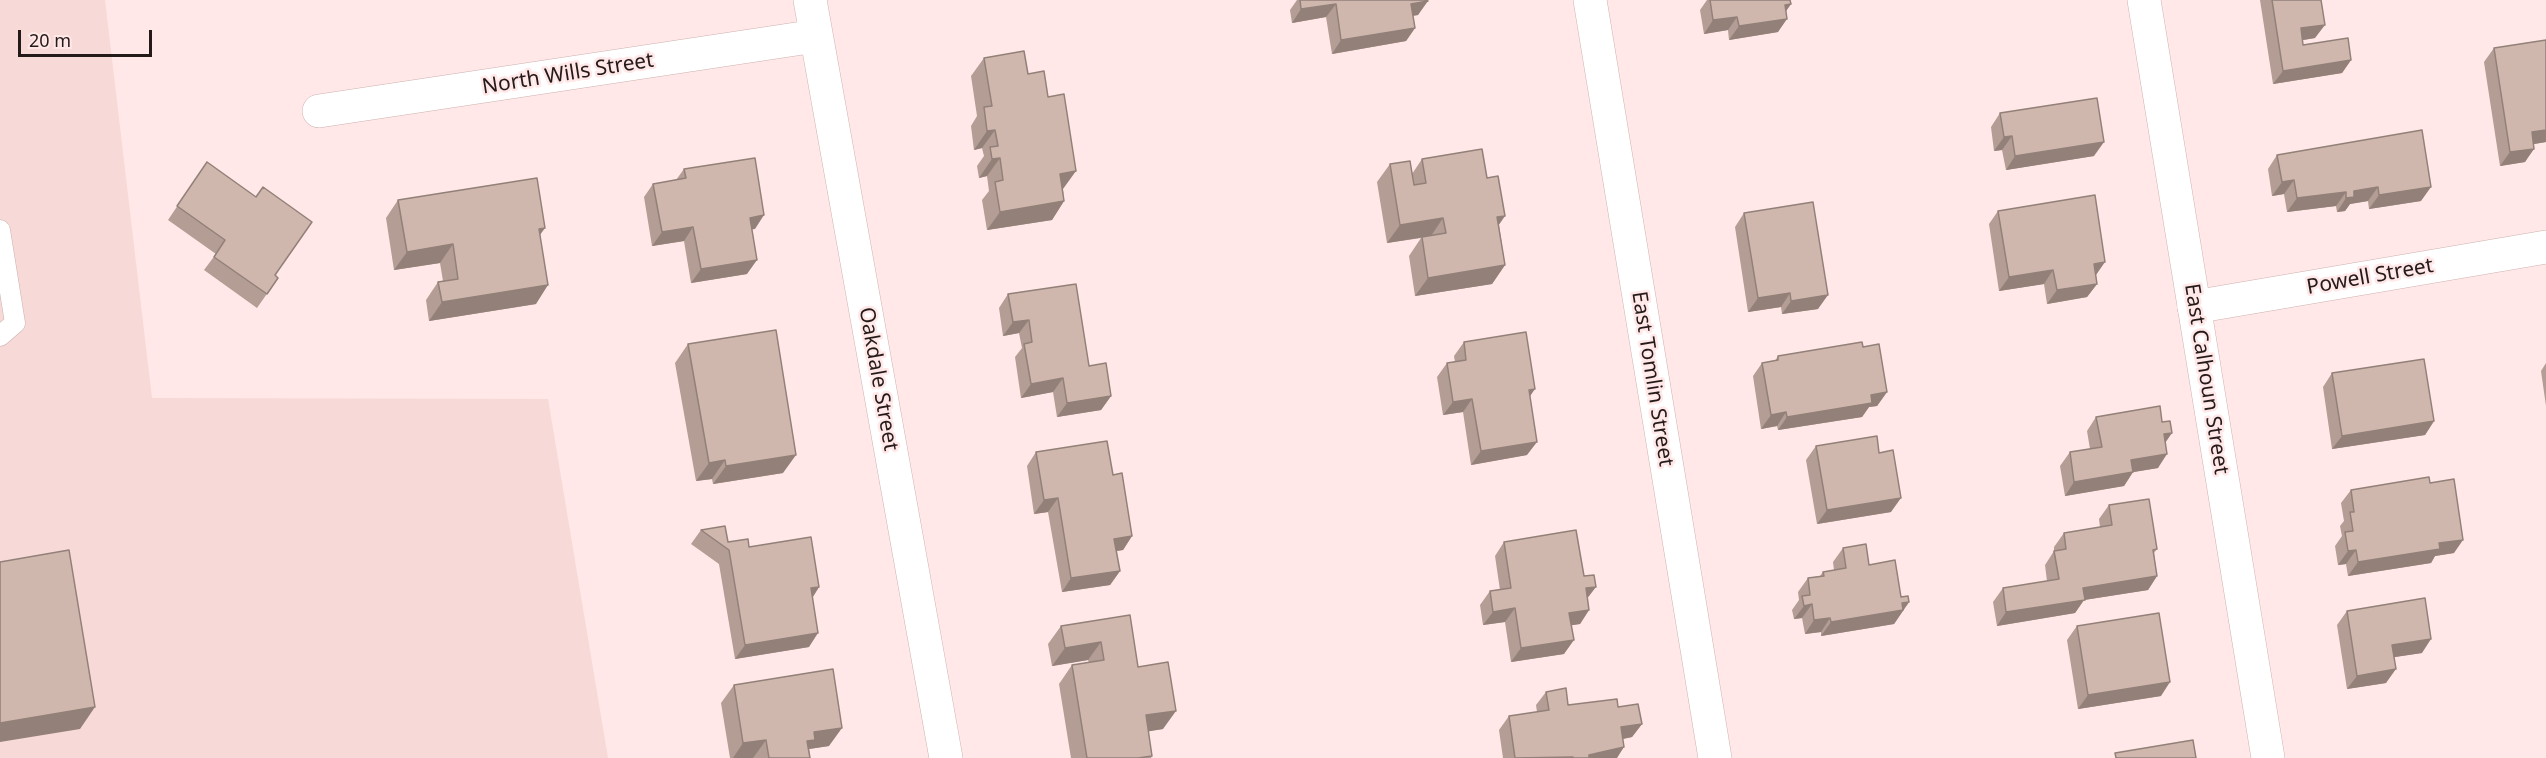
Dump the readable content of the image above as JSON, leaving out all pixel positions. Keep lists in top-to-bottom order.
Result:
{
  "streets": {
    "street": [
      "North Wills Street",
      "Powell Street",
      "Oakdale Street",
      "East Tomlin Street",
      "East Calhoun Street"
    ]
  },
  "crossings": [
    ["North Wills Street", "Oakdale Street"],
    ["Powell Street", "East Calhoun Street"]
  ],
  "scale_bar": "20 m"
}
